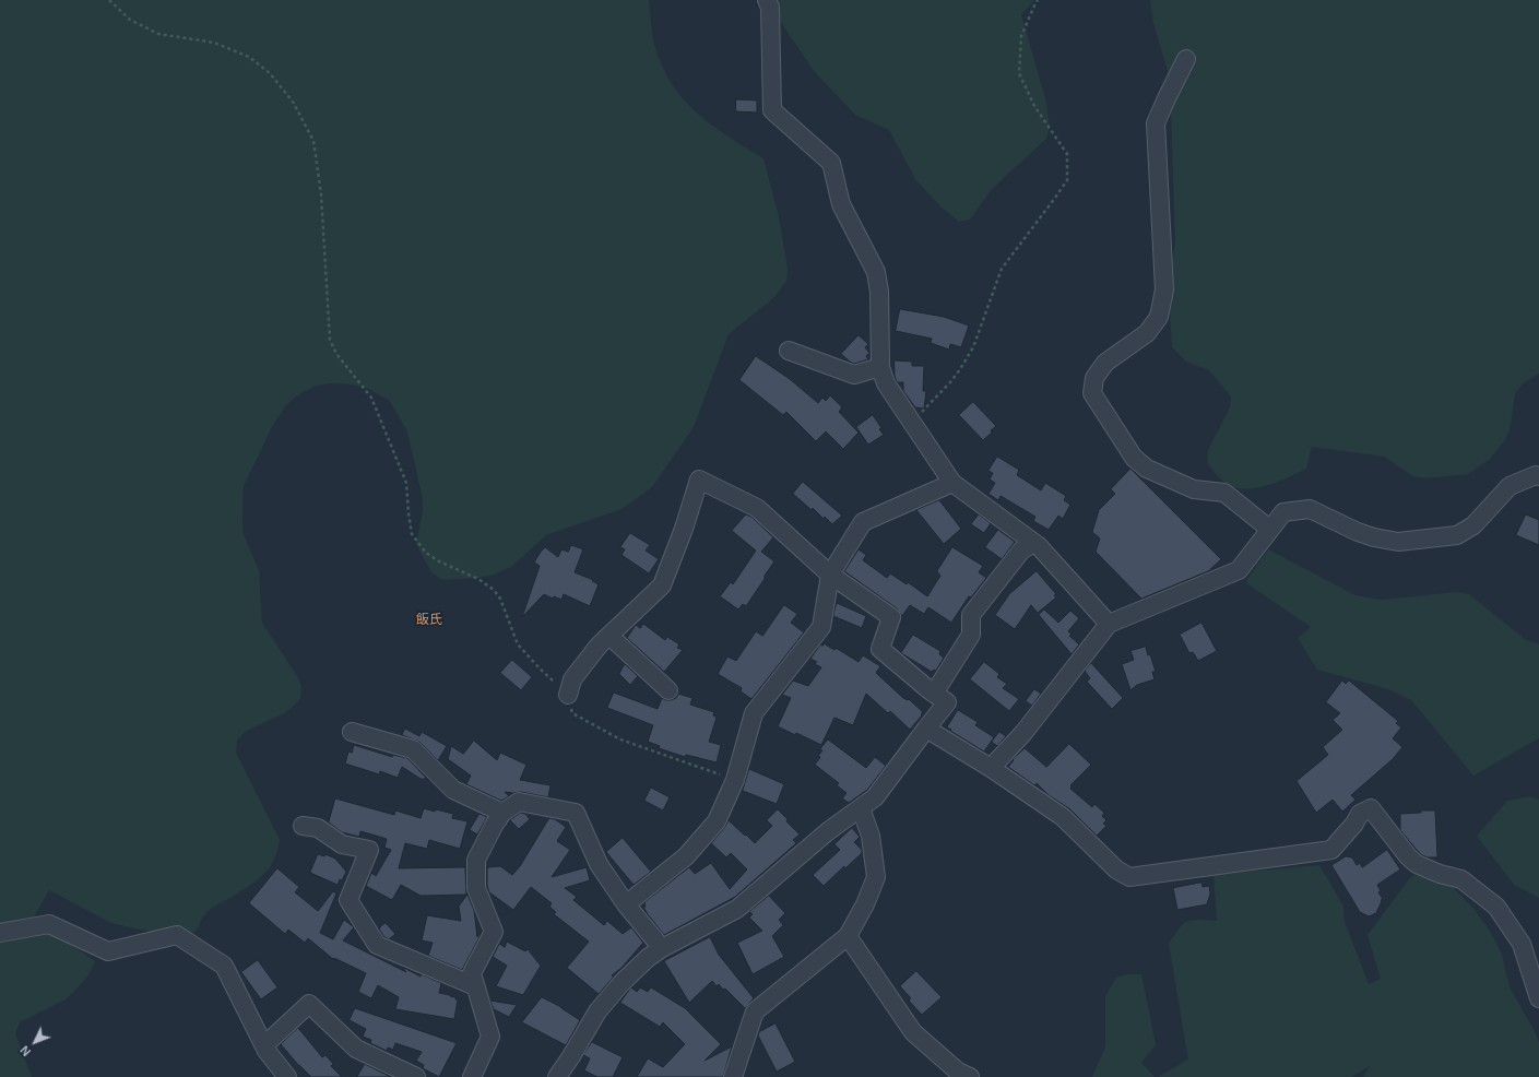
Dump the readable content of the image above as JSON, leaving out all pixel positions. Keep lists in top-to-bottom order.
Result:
{
  "districts": ["飯氏"],
  "north": "bottom left"
}
